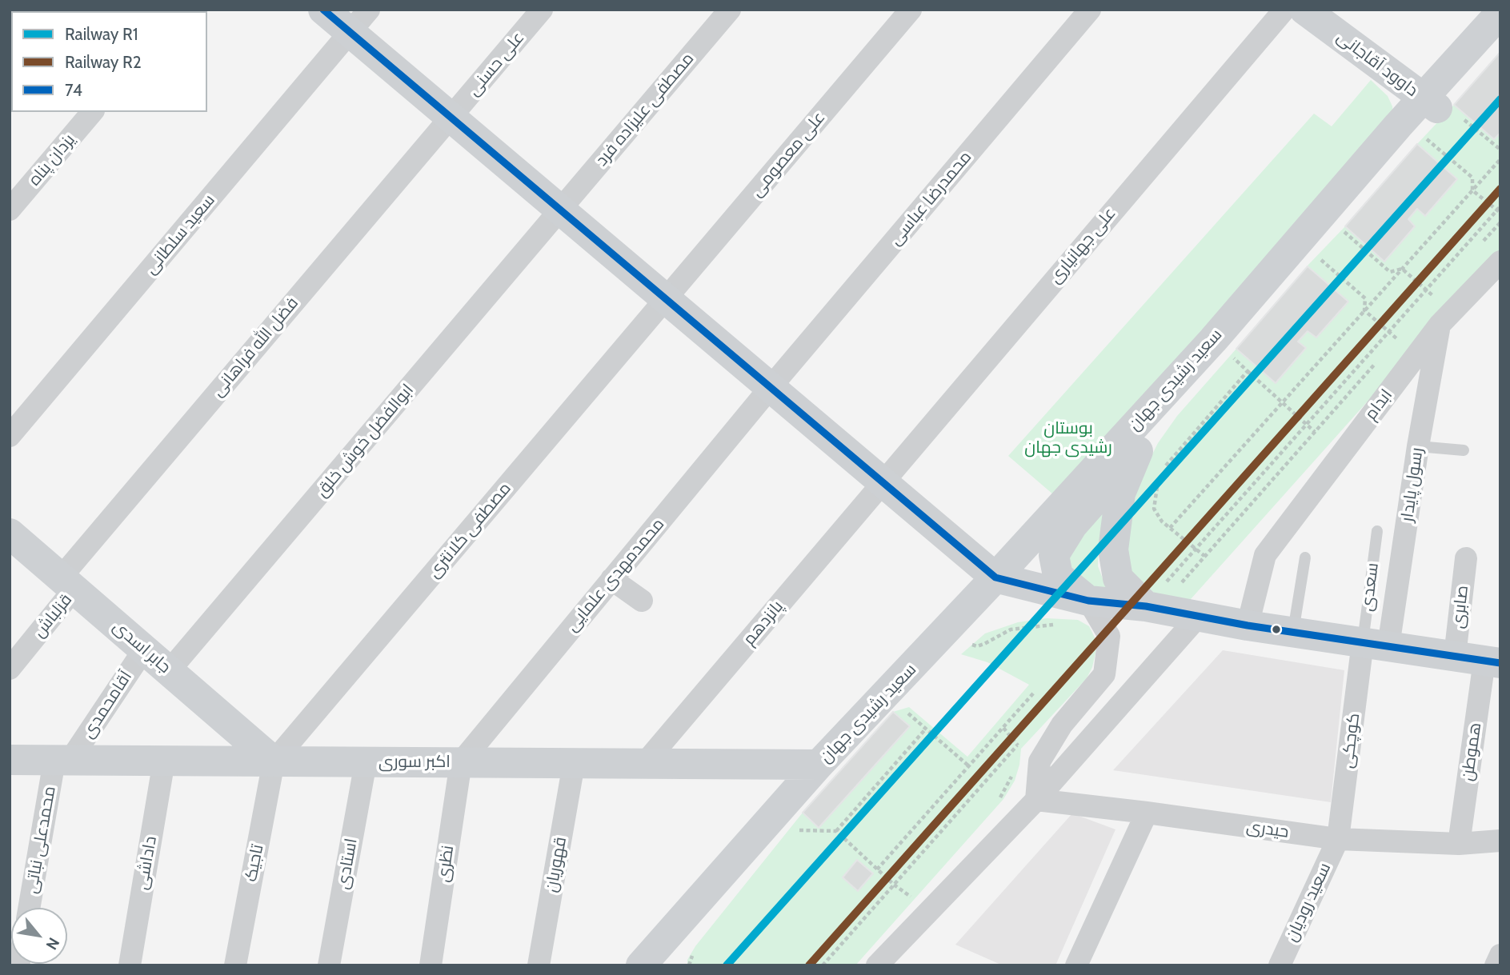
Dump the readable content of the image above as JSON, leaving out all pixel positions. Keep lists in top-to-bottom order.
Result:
{
  "streets": {
    "street": [
      "علی حسنی",
      "داوود آقاجانی",
      "مصطفی علیزاده فرد",
      "علی معصومی",
      "یزدان پناه",
      "محمدرضا عباسی",
      "سعید سلطانی",
      "علی جهانیاری",
      "فضل الله فراهانی",
      "سعید رشیدی جهان",
      "ابدام",
      "ابوالفضل خوش خلق",
      "رسول پایدار",
      "مصطفی کلانتری",
      "محمدمهدی علمایی",
      "صابری",
      "قزلباش",
      "پانزدهم",
      "جابر اسدی",
      "آقامحمدی",
      "کوچکی",
      "هموطن",
      "اکبر سوری",
      "حیدری",
      "محمدعلی نباتی",
      "داداشی",
      "تاجیک",
      "استادی",
      "نظری",
      "قهوریان",
      "سعید رودیان"
    ],
    "lane": ["سعدی"]
  },
  "crossings": [
    ["علی حسنی", "فضل الله فراهانی"],
    ["داوود آقاجانی", "سعید رشیدی جهان"],
    ["مصطفی علیزاده فرد", "ابوالفضل خوش خلق"],
    ["علی معصومی", "مصطفی کلانتری"],
    ["محمدرضا عباسی", "محمدمهدی علمایی"],
    ["علی جهانیاری", "پانزدهم"],
    ["فضل الله فراهانی", "قزلباش"],
    ["فضل الله فراهانی", "جابر اسدی"],
    ["سعید رشیدی جهان", "اکبر سوری"],
    ["ابدام", "رسول پایدار"],
    ["ابوالفضل خوش خلق", "جابر اسدی"],
    ["رسول پایدار", "سعدی"],
    ["رسول پایدار", "کوچکی"],
    ["مصطفی کلانتری", "جابر اسدی"],
    ["مصطفی کلانتری", "اکبر سوری"],
    ["مصطفی کلانتری", "تاجیک"],
    ["محمدمهدی علمایی", "اکبر سوری"],
    ["محمدمهدی علمایی", "نظری"],
    ["سعدی", "کوچکی"],
    ["صابری", "هموطن"],
    ["قزلباش", "جابر اسدی"],
    ["پانزدهم", "اکبر سوری"],
    ["جابر اسدی", "آقامحمدی"],
    ["جابر اسدی", "اکبر سوری"],
    ["جابر اسدی", "تاجیک"],
    ["آقامحمدی", "اکبر سوری"],
    ["آقامحمدی", "محمدعلی نباتی"],
    ["کوچکی", "حیدری"],
    ["کوچکی", "سعید رودیان"],
    ["هموطن", "حیدری"],
    ["اکبر سوری", "محمدعلی نباتی"],
    ["اکبر سوری", "داداشی"],
    ["اکبر سوری", "تاجیک"],
    ["اکبر سوری", "استادی"],
    ["اکبر سوری", "نظری"],
    ["اکبر سوری", "قهوریان"],
    ["حیدری", "سعید رودیان"]
  ],
  "parks": ["بوستان رشیدی جهان"],
  "lines": ["transit line 74", "rail line R1", "rail line R2"],
  "legend": ["Railway R1", "Railway R2", "74"],
  "north": "bottom right"
}
